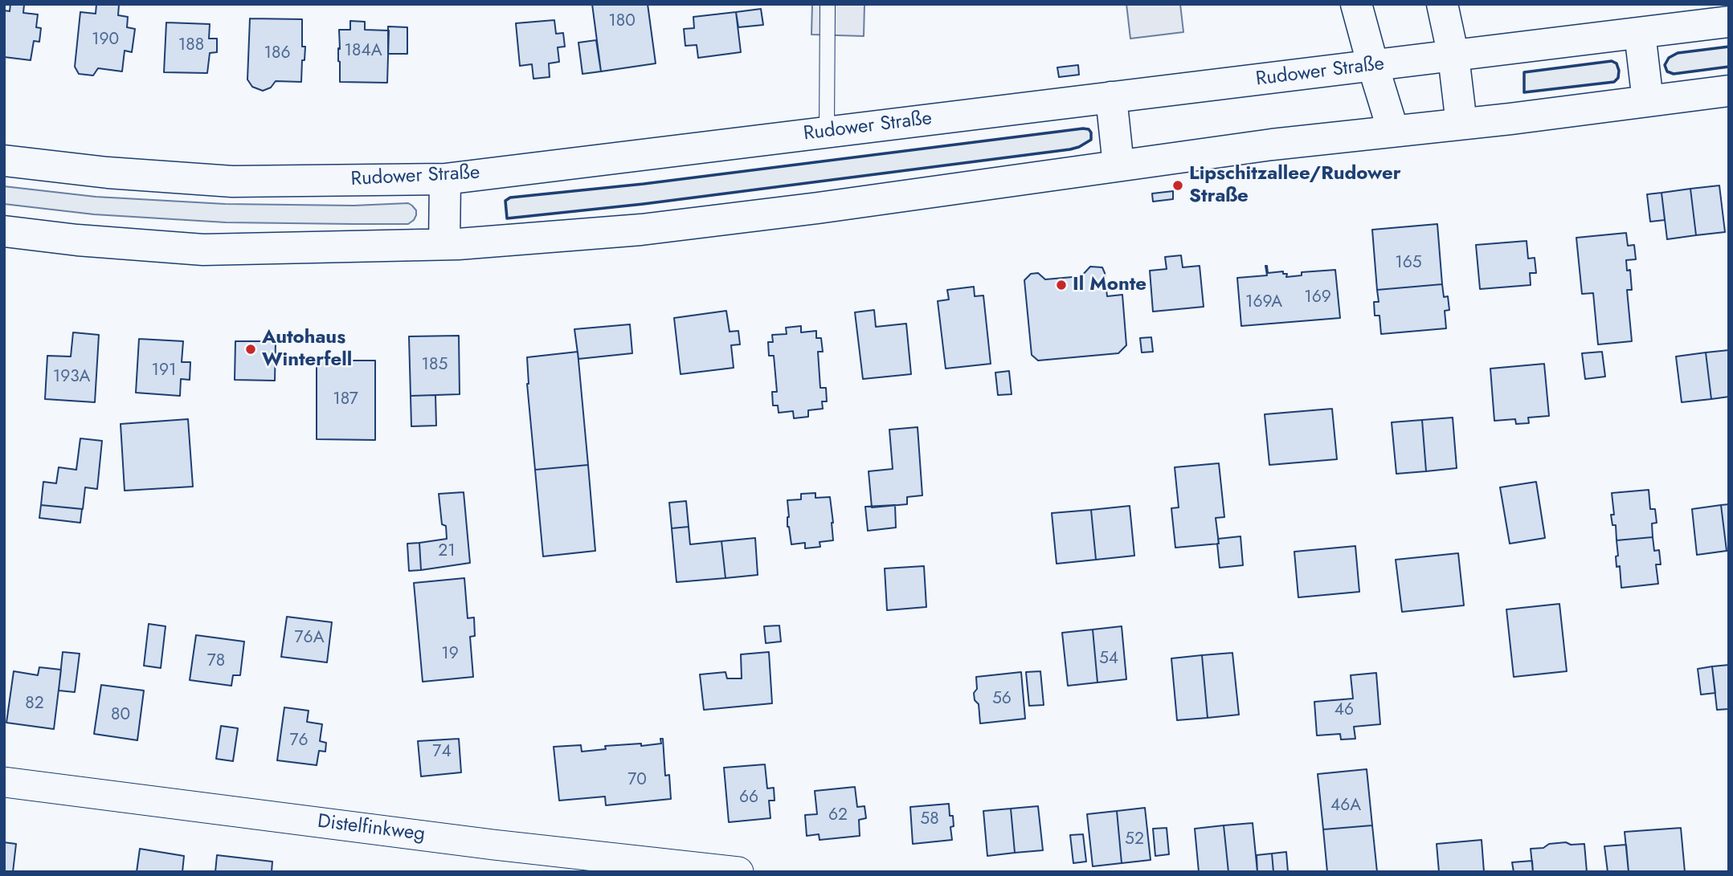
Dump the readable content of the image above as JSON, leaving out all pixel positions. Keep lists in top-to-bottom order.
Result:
{
  "streets": {
    "main road": ["Rudower Straße"],
    "street": ["Distelfinkweg"]
  },
  "places": ["Lipschitzallee/Rudower Straße", "Il Monte", "Autohaus Winterfell"],
  "house_numbers": [
    "180",
    "190",
    "188",
    "184A",
    "186",
    "165",
    "169",
    "169A",
    "185",
    "191",
    "193A",
    "187",
    "21",
    "76A",
    "19",
    "54",
    "78",
    "56",
    "82",
    "46",
    "80",
    "76",
    "74",
    "70",
    "66",
    "46A",
    "62",
    "58",
    "52"
  ]
}
